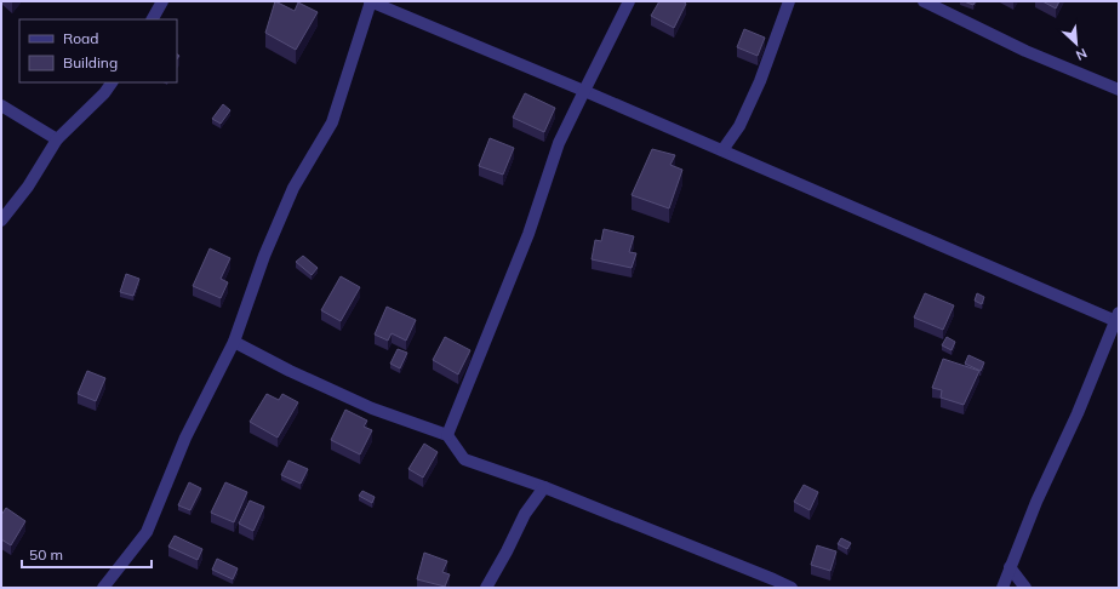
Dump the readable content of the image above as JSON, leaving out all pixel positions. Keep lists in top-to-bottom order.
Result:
{
  "legend": ["Road", "Building"],
  "scale_bar": "50 m",
  "north": "bottom right"
}
